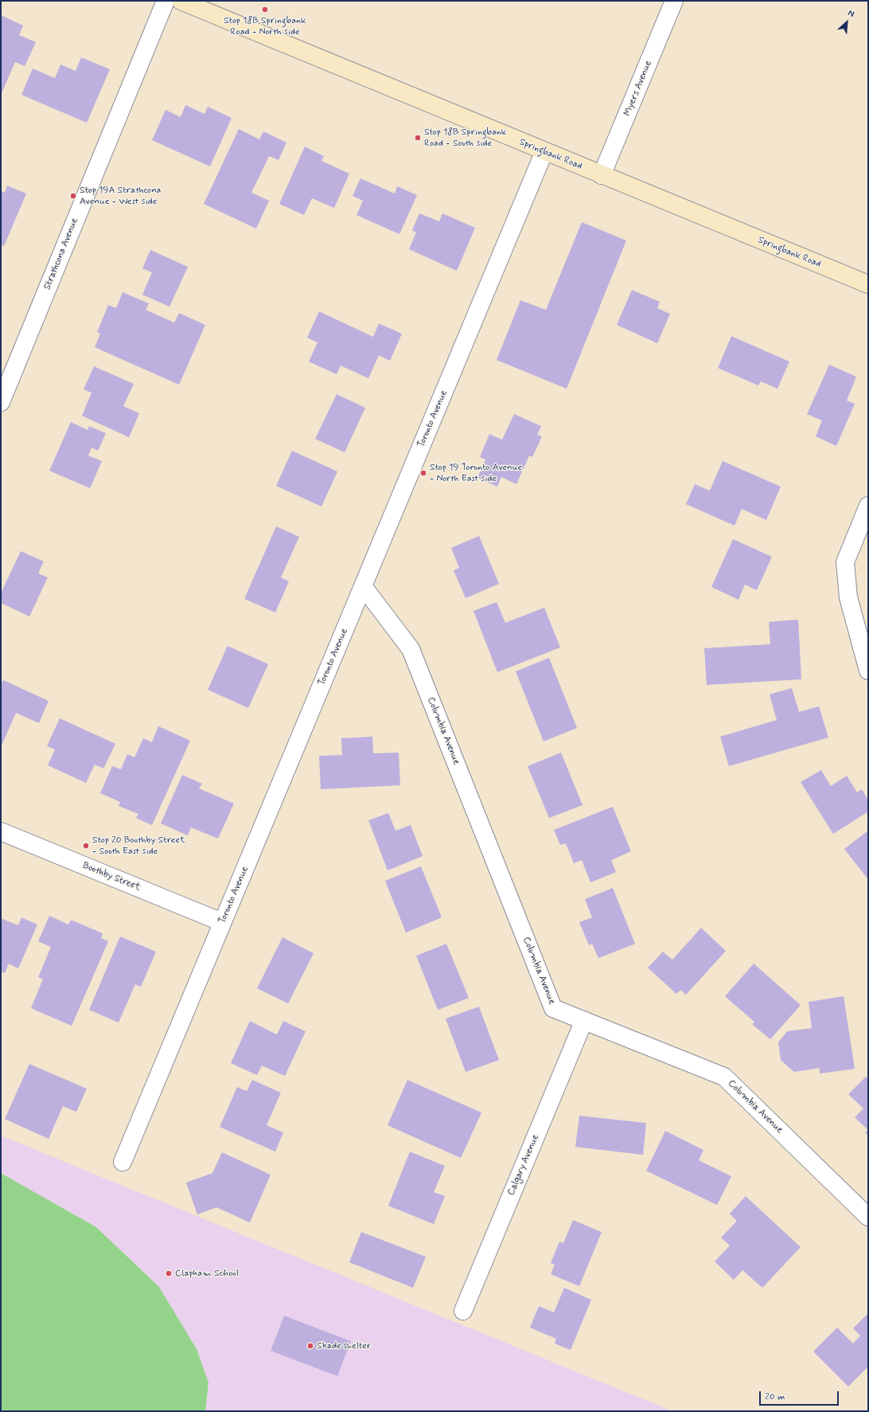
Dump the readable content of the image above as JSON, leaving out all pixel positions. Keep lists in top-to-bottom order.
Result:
{
  "streets": {
    "main road": ["Springbank Road"],
    "street": [
      "Myers Avenue",
      "Strathcona Avenue",
      "Toronto Avenue",
      "Columbia Avenue",
      "Boothby Street",
      "Calgary Avenue"
    ]
  },
  "crossings": [
    ["Myers Avenue", "Springbank Road"],
    ["Springbank Road", "Toronto Avenue"],
    ["Toronto Avenue", "Columbia Avenue"],
    ["Toronto Avenue", "Boothby Street"],
    ["Columbia Avenue", "Calgary Avenue"]
  ],
  "places": [
    "Stop 18B Springbank Road - North side",
    "Stop 18B Springbank Road - South side",
    "Stop 19A Strathcona Avenue - West side",
    "Stop 19 Toronto Avenue - North East side",
    "Stop 20 Boothby Street - South East side",
    "Clapham School",
    "Shade shelter"
  ],
  "scale_bar": "20 m",
  "north": "top right"
}
